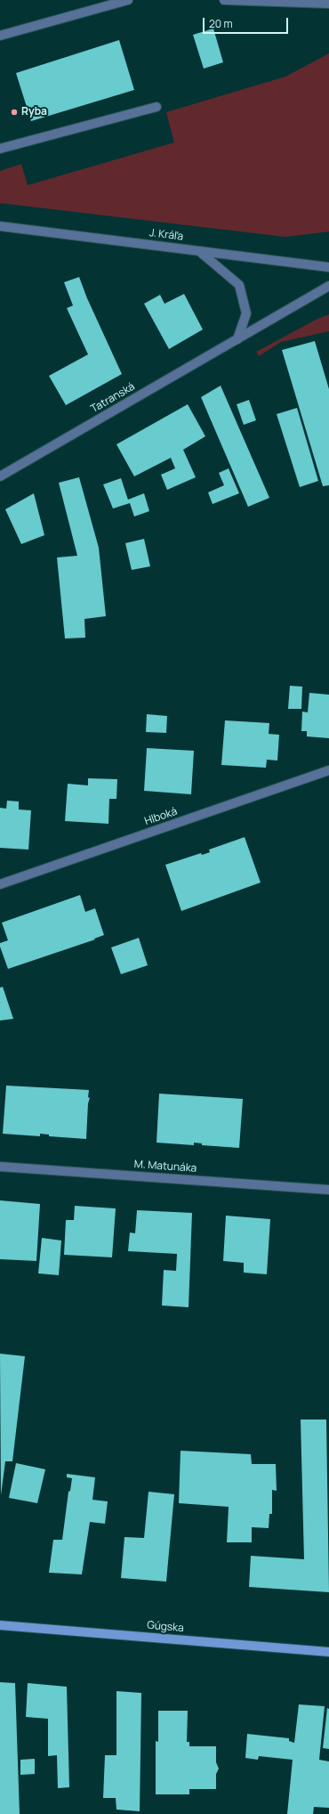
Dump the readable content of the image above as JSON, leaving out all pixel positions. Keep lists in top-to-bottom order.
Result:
{
  "streets": {
    "main road": ["Gúgska"],
    "street": [
      "J. Kráľa",
      "Tatranská",
      "Hlboká",
      "M. Matunáka"
    ]
  },
  "places": ["Ryba"],
  "scale_bar": "20 m"
}
